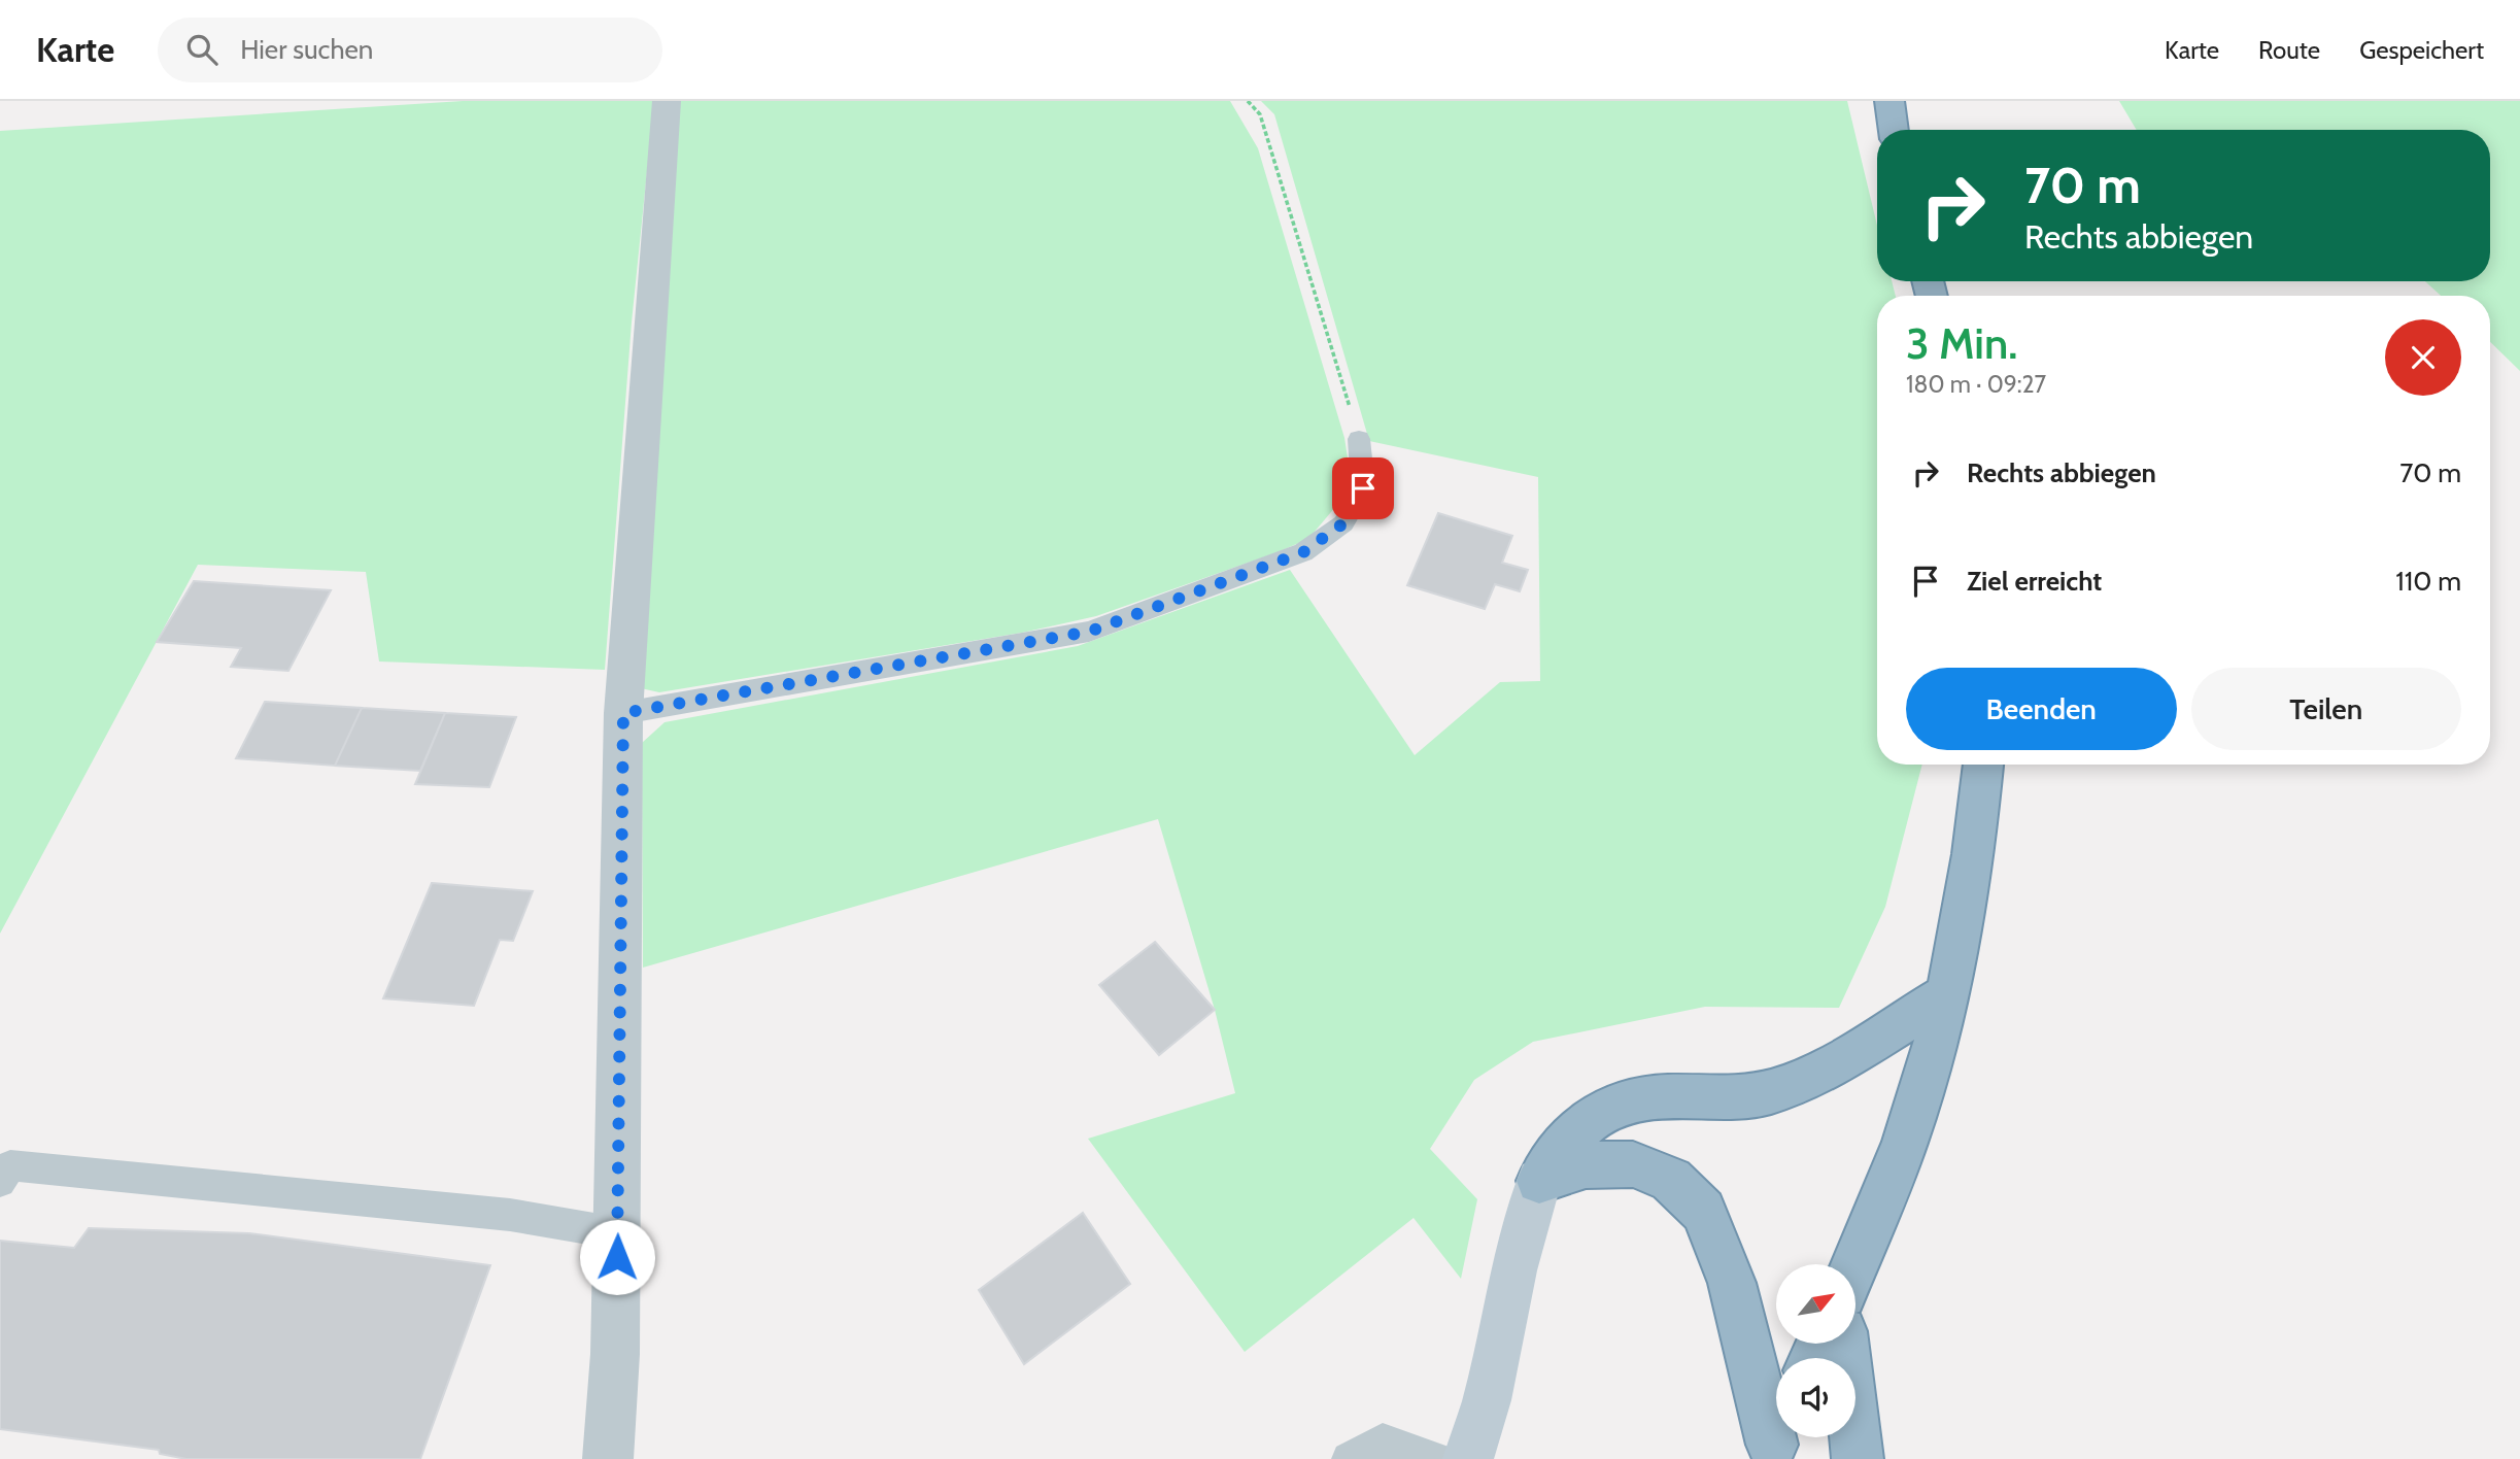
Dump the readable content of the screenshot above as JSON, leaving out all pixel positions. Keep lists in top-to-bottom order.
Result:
{
  "north": "top right",
  "page": {
    "header": "Karte",
    "search": "Hier suchen",
    "nav": ["Karte", "Route", "Gespeichert"],
    "turn": ["70 m", "Rechts abbiegen"],
    "heading": ["3 Min.", "180 m · 09:27"],
    "list": [
      {
        "name": "Rechts abbiegen",
        "value": "70 m"
      },
      {
        "name": "Ziel erreicht",
        "value": "110 m"
      }
    ],
    "buttons": ["Beenden", "Teilen"]
  }
}
